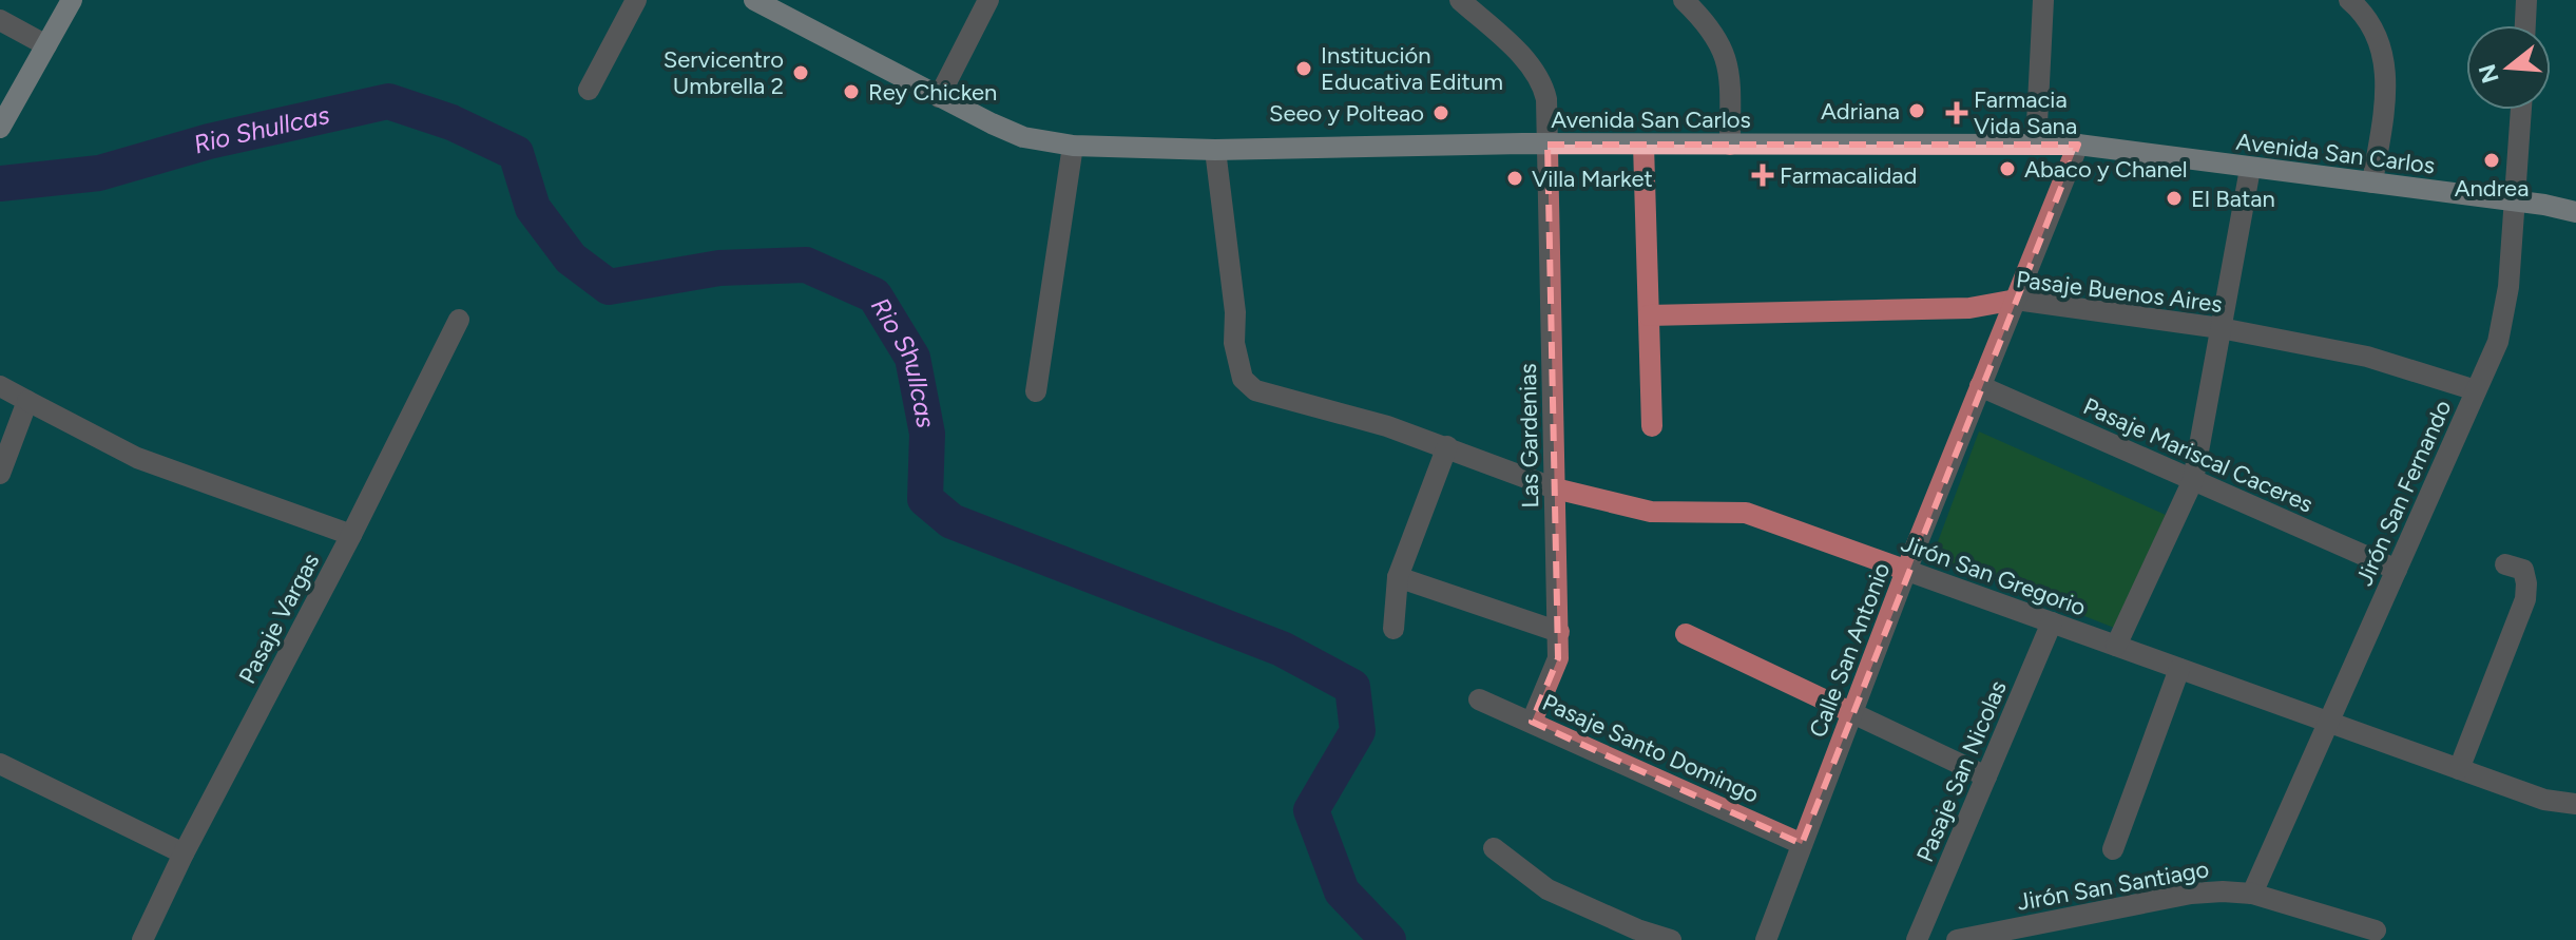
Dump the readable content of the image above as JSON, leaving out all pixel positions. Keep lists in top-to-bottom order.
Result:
{
  "streets": {
    "main road": ["Avenida San Carlos"],
    "street": [
      "Pasaje Buenos Aires",
      "Las Gardenias",
      "Pasaje Mariscal Caceres",
      "Jirón San Fernando",
      "Jirón San Gregorio",
      "Pasaje Vargas",
      "Calle San Antonio",
      "Pasaje Santo Domingo",
      "Pasaje San Nicolas",
      "Jirón San Santiago"
    ]
  },
  "crossings": [
    ["Avenida San Carlos", "Las Gardenias"],
    ["Avenida San Carlos", "Jirón San Fernando"],
    ["Avenida San Carlos", "Jirón San Gregorio"],
    ["Avenida San Carlos", "Calle San Antonio"],
    ["Pasaje Buenos Aires", "Jirón San Fernando"],
    ["Pasaje Buenos Aires", "Calle San Antonio"],
    ["Las Gardenias", "Jirón San Gregorio"],
    ["Las Gardenias", "Pasaje Santo Domingo"],
    ["Pasaje Mariscal Caceres", "Jirón San Fernando"],
    ["Pasaje Mariscal Caceres", "Calle San Antonio"],
    ["Jirón San Fernando", "Jirón San Gregorio"],
    ["Jirón San Fernando", "Jirón San Santiago"],
    ["Jirón San Gregorio", "Calle San Antonio"],
    ["Jirón San Gregorio", "Pasaje San Nicolas"],
    ["Calle San Antonio", "Pasaje Santo Domingo"]
  ],
  "water": ["Rio Shullcas"],
  "places": {
    "other": [
      "Institución Educativa Editum",
      "Servicentro Umbrella 2",
      "Rey Chicken",
      "Adriana",
      "Seeo y Polteao",
      "Andrea",
      "Abaco y Chanel",
      "Villa Market",
      "El Batan"
    ],
    "health": ["Farmacia Vida Sana", "Farmacalidad"]
  },
  "north": "left"
}
